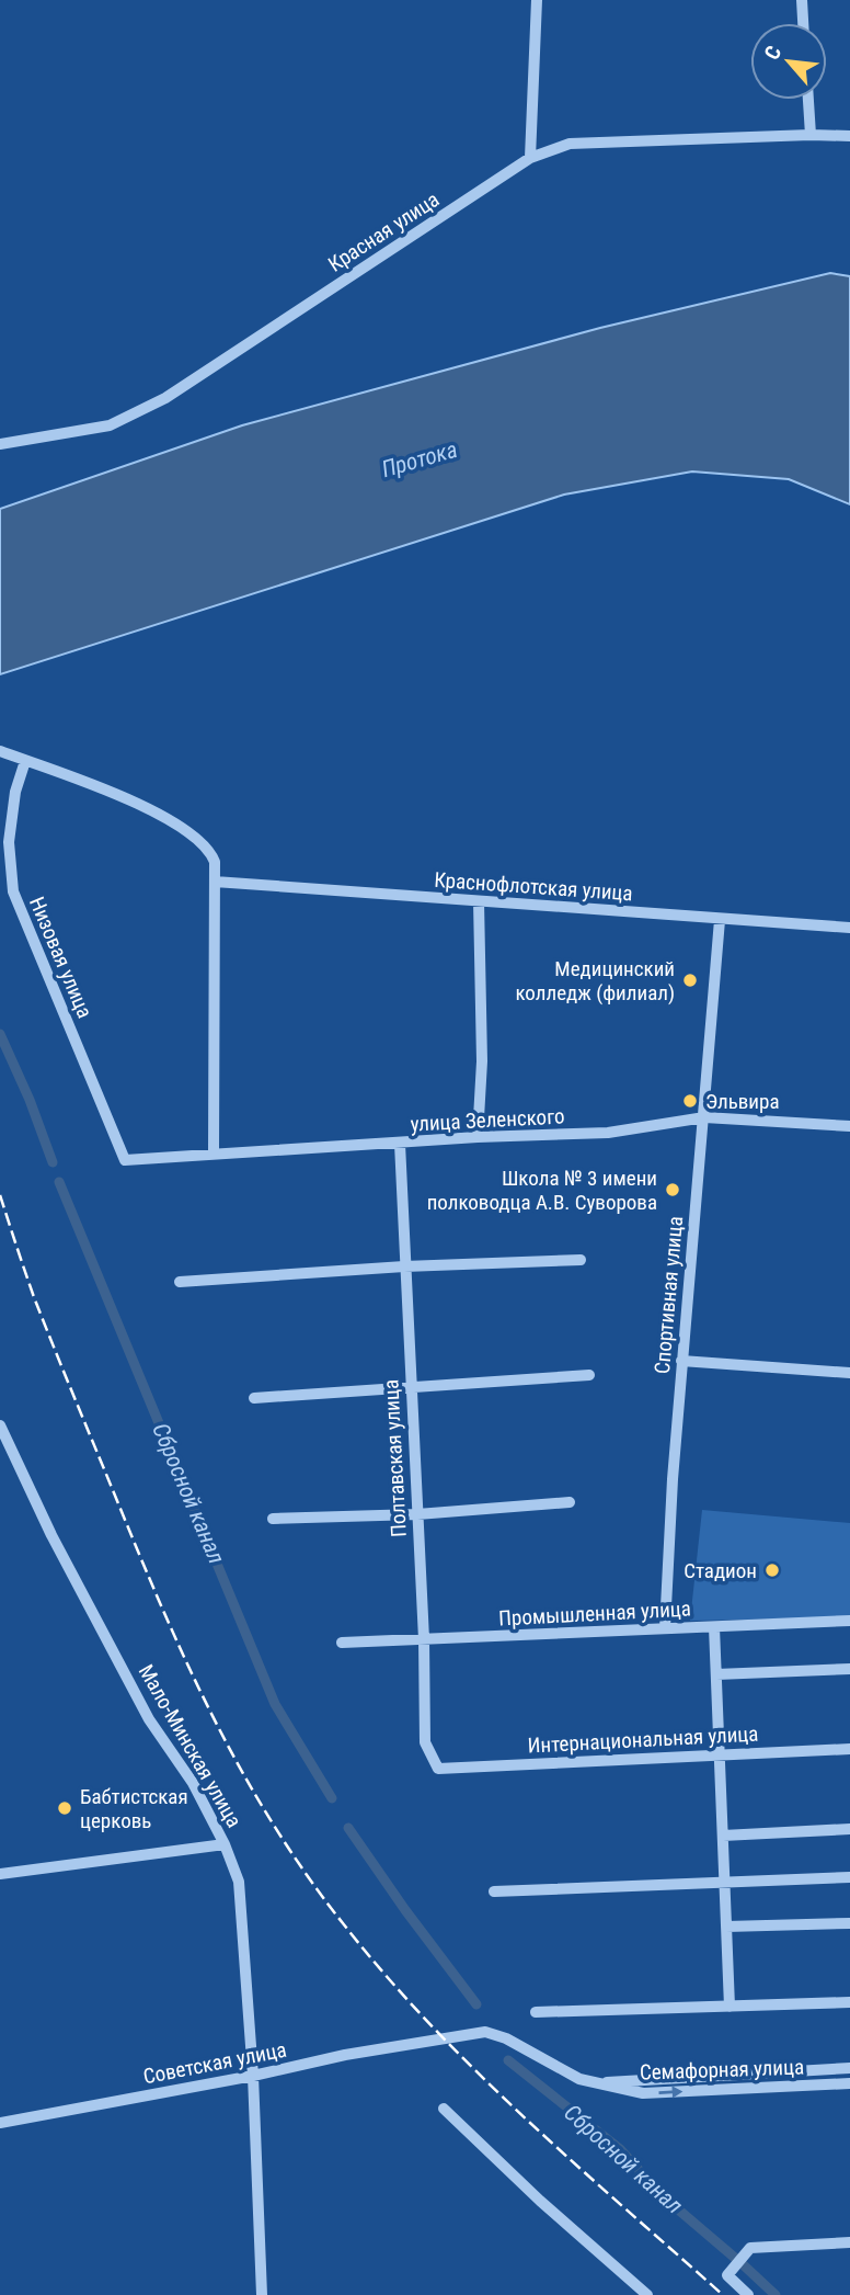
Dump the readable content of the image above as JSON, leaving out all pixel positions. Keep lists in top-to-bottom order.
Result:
{
  "streets": {
    "street": [
      "Красная улица",
      "Краснофлотская улица",
      "Низовая улица",
      "улица Зеленского",
      "Спортивная улица",
      "Полтавская улица",
      "Промышленная улица",
      "Интернациональная улица",
      "Мало-Минская улица",
      "Советская улица",
      "Семафорная улица"
    ]
  },
  "crossings": [
    ["Краснофлотская улица", "Спортивная улица"],
    ["Низовая улица", "улица Зеленского"],
    ["улица Зеленского", "Спортивная улица"],
    ["улица Зеленского", "Полтавская улица"],
    ["Спортивная улица", "Промышленная улица"],
    ["Полтавская улица", "Промышленная улица"],
    ["Полтавская улица", "Интернациональная улица"],
    ["Мало-Минская улица", "Советская улица"],
    ["Советская улица", "Семафорная улица"]
  ],
  "water": ["Протока", "Сбросной канал"],
  "places": [
    "Медицинский колледж (филиал)",
    "Эльвира",
    "Школа № 3 имени полководца А.В. Суворова",
    "Стадион",
    "Бабтистская церковь"
  ],
  "north": "top left"
}
